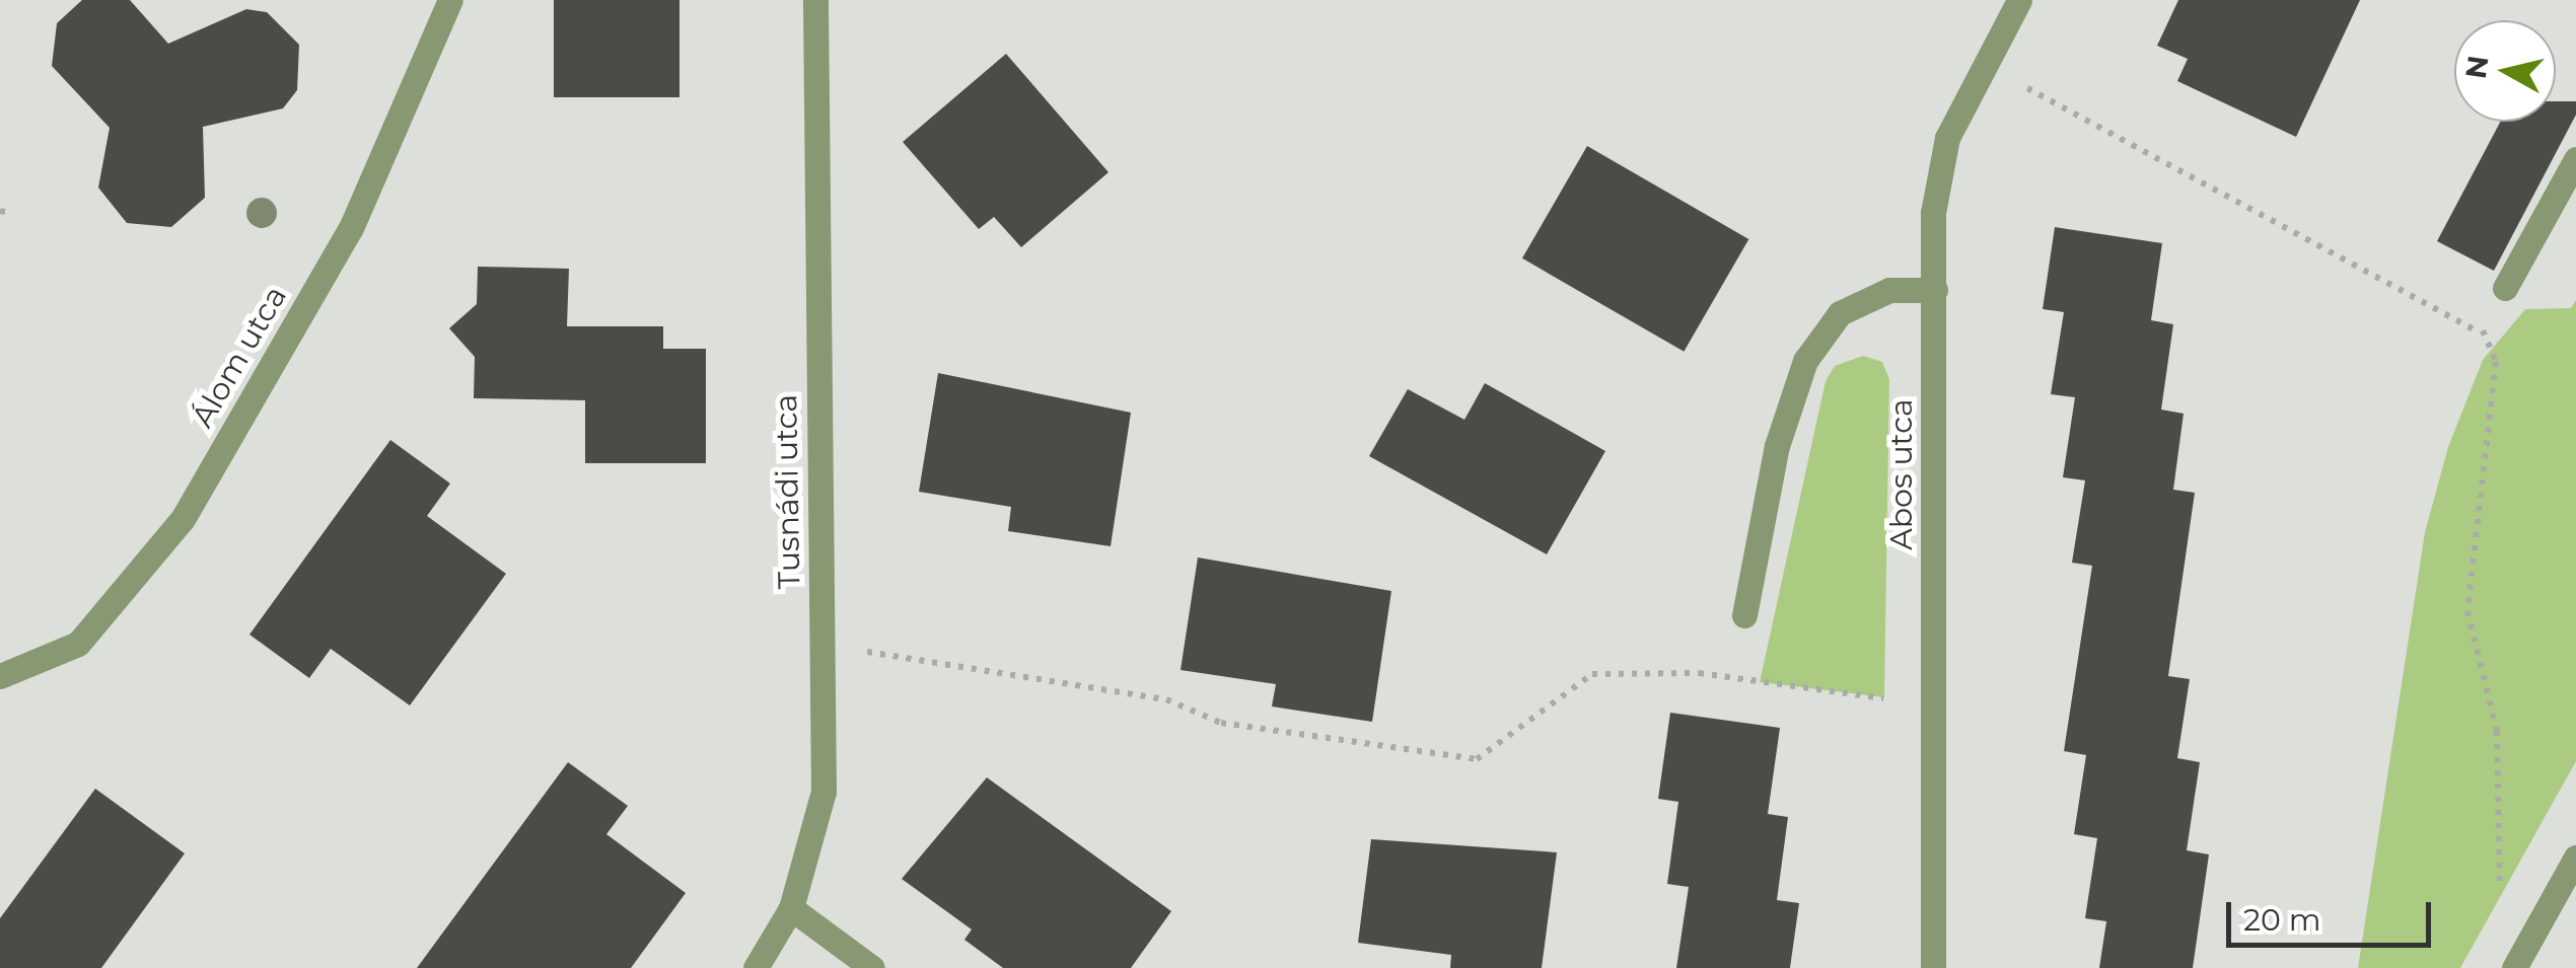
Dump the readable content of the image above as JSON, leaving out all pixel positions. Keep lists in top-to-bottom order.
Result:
{
  "streets": {
    "street": ["Álom utca", "Abos utca", "Tusnádi utca"]
  },
  "scale_bar": "20 m",
  "north": "left"
}
